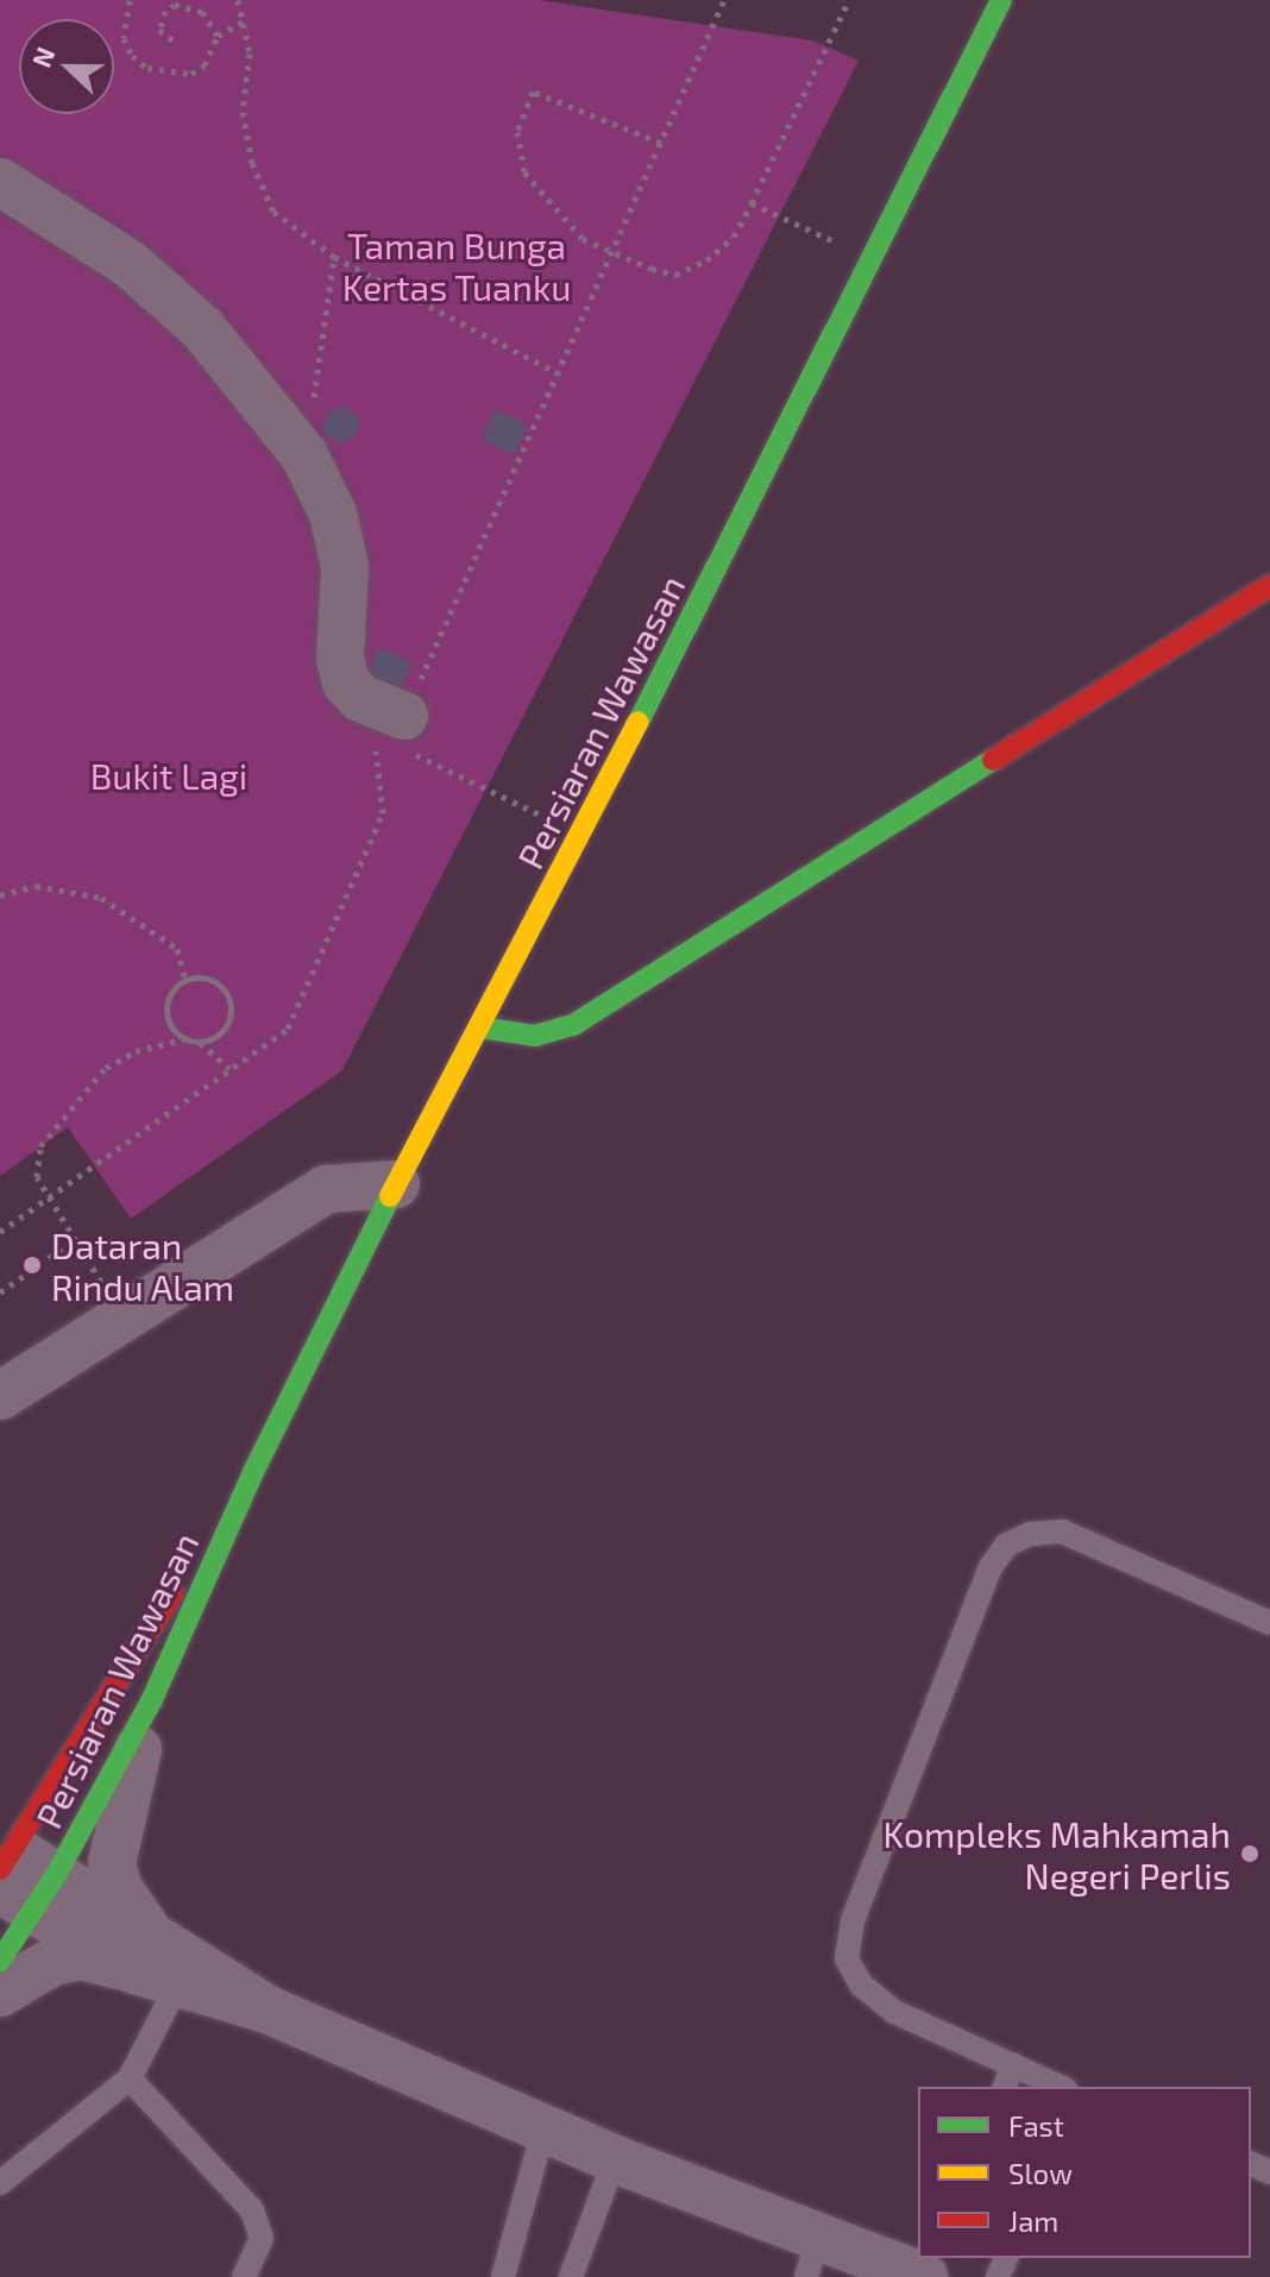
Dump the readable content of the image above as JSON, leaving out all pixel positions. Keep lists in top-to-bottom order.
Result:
{
  "streets": {
    "main road": ["Persiaran Wawasan"]
  },
  "parks": ["Taman Bunga Kertas Tuanku", "Bukit Lagi"],
  "places": ["Dataran Rindu Alam", "Kompleks Mahkamah Negeri Perlis"],
  "legend": ["Fast", "Slow", "Jam"],
  "north": "left"
}
